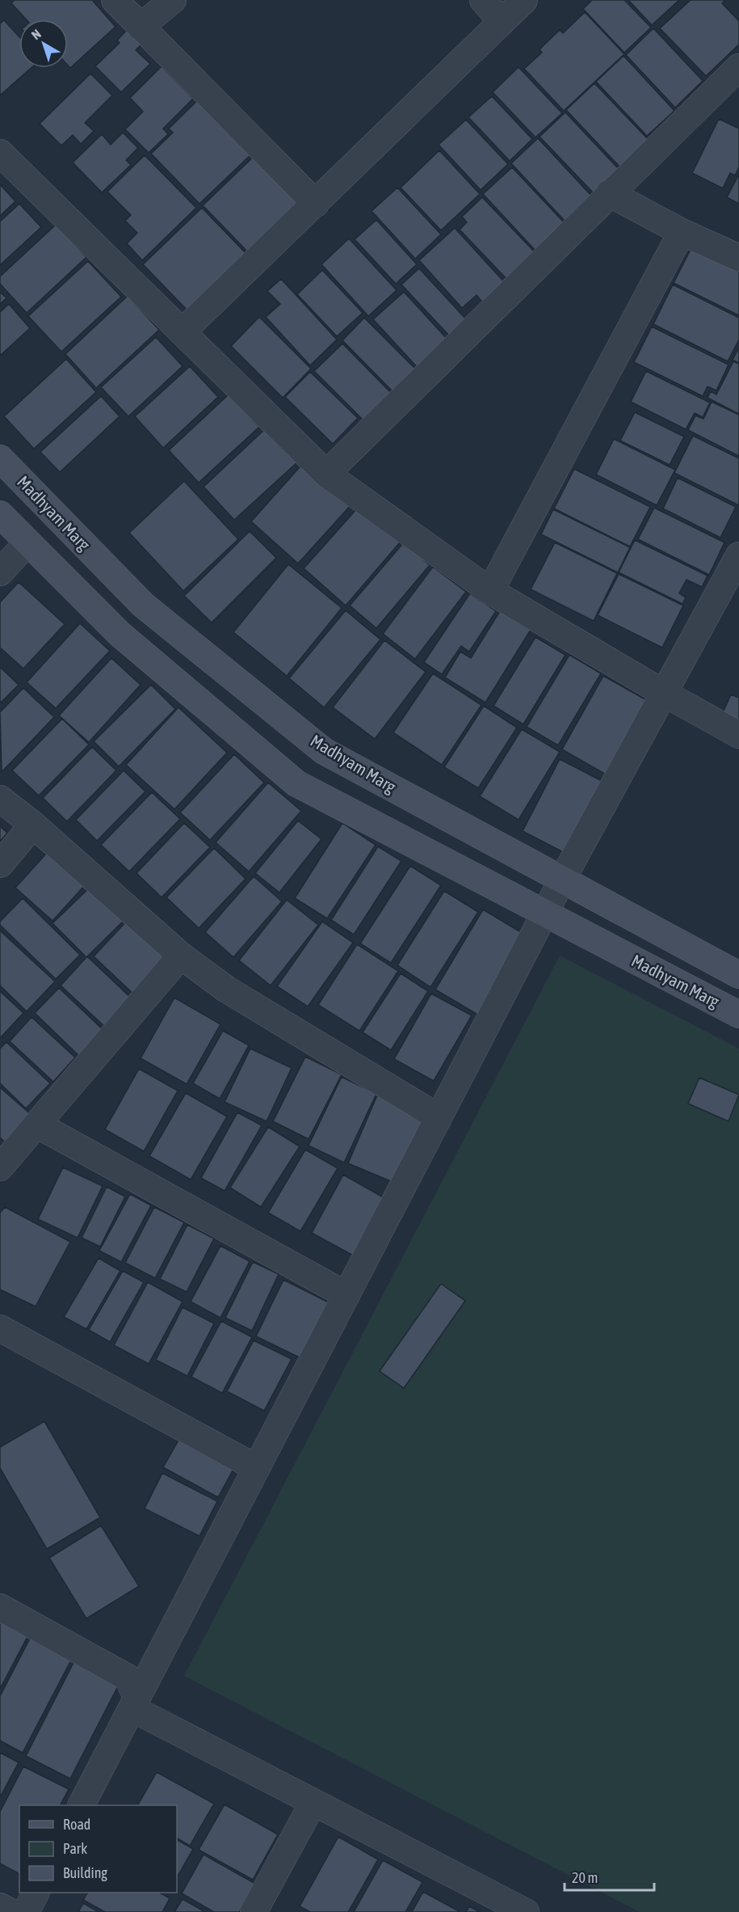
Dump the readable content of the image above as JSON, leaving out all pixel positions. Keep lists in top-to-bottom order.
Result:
{
  "streets": {
    "street": ["Madhyam Marg"]
  },
  "legend": ["Road", "Park", "Building"],
  "scale_bar": "20 m",
  "north": "top left"
}
